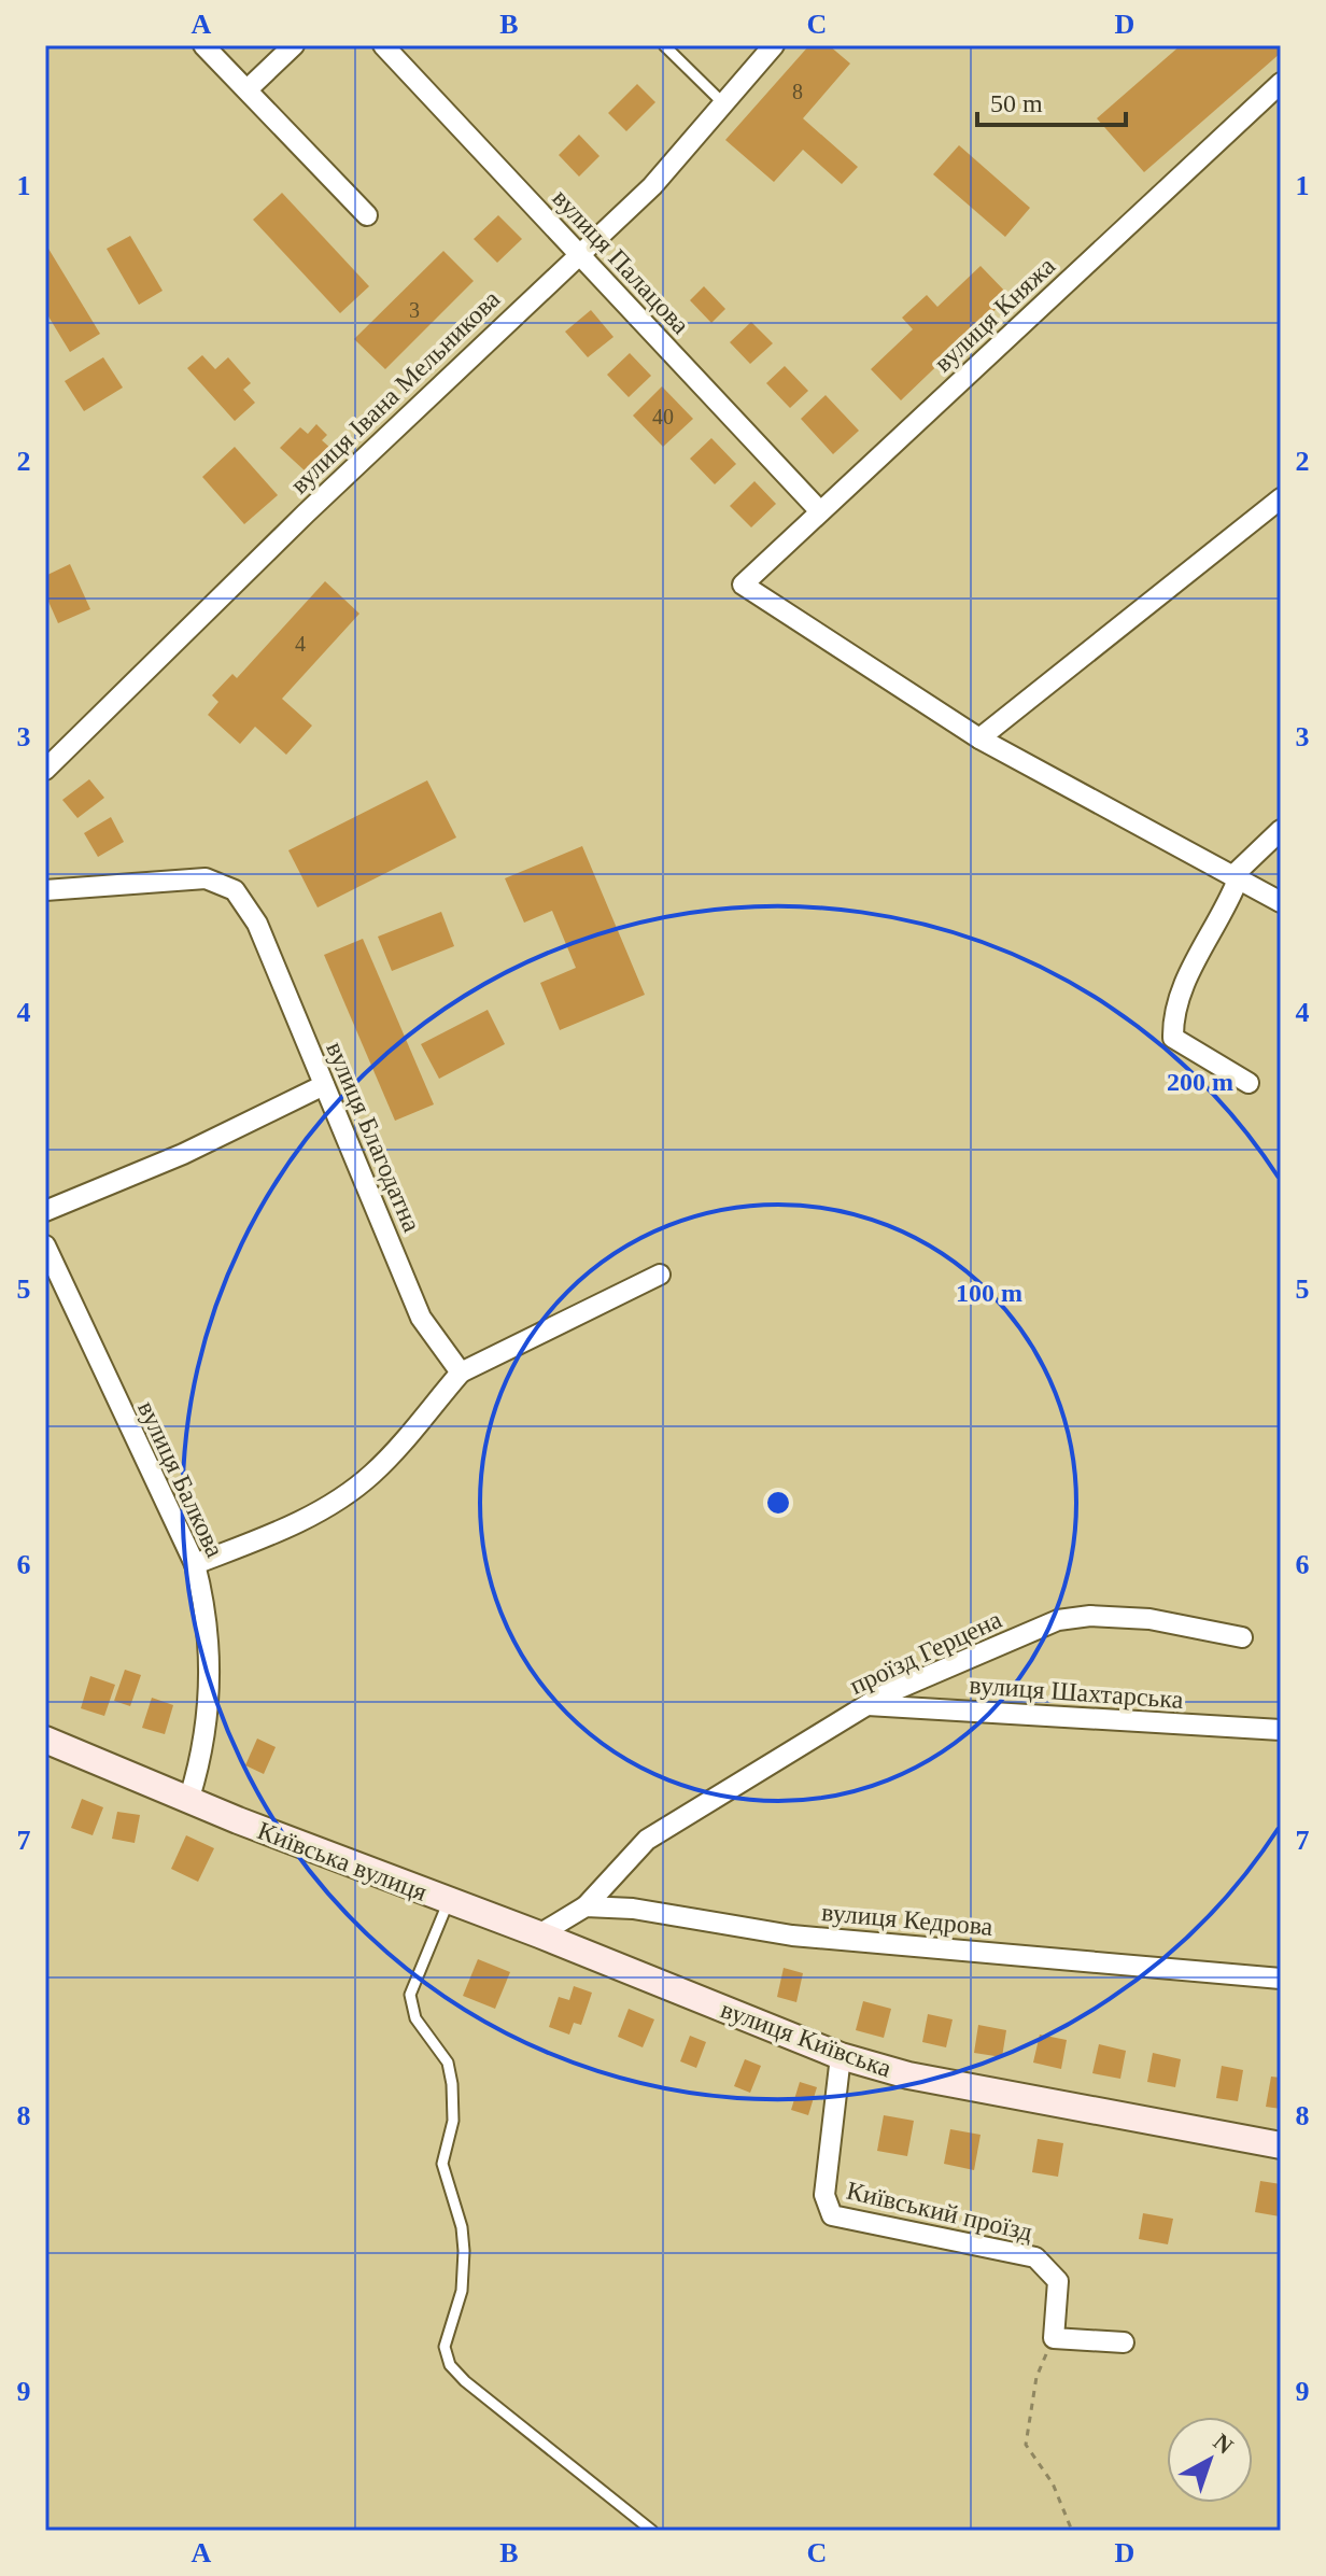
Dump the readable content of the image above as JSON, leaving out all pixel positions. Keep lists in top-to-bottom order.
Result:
{
  "streets": {
    "main road": ["Київська вулиця", "вулиця Київська"],
    "street": [
      "вулиця Палацова",
      "вулиця Княжа",
      "вулиця Івана Мельникова",
      "вулиця Благодатна",
      "вулиця Балкова",
      "проїзд Герцена",
      "вулиця Шахтарська",
      "вулиця Кедрова",
      "Київський проїзд"
    ]
  },
  "crossings": [
    ["вулиця Палацова", "вулиця Княжа"],
    ["вулиця Палацова", "вулиця Івана Мельникова"],
    ["вулиця Балкова", "Київська вулиця"],
    ["проїзд Герцена", "вулиця Шахтарська"],
    ["проїзд Герцена", "вулиця Кедрова"],
    ["Київська вулиця", "вулиця Київська"],
    ["вулиця Київська", "Київський проїзд"]
  ],
  "house_numbers": [
    "8",
    "3",
    "40",
    "4"
  ],
  "scale_bar": "50 m",
  "north": "top right",
  "grid": {
    "columns": [
      "A",
      "B",
      "C",
      "D"
    ],
    "rows": [
      "1",
      "2",
      "3",
      "4",
      "5",
      "6",
      "7",
      "8",
      "9"
    ]
  },
  "rings": ["200 m", "100 m"]
}
